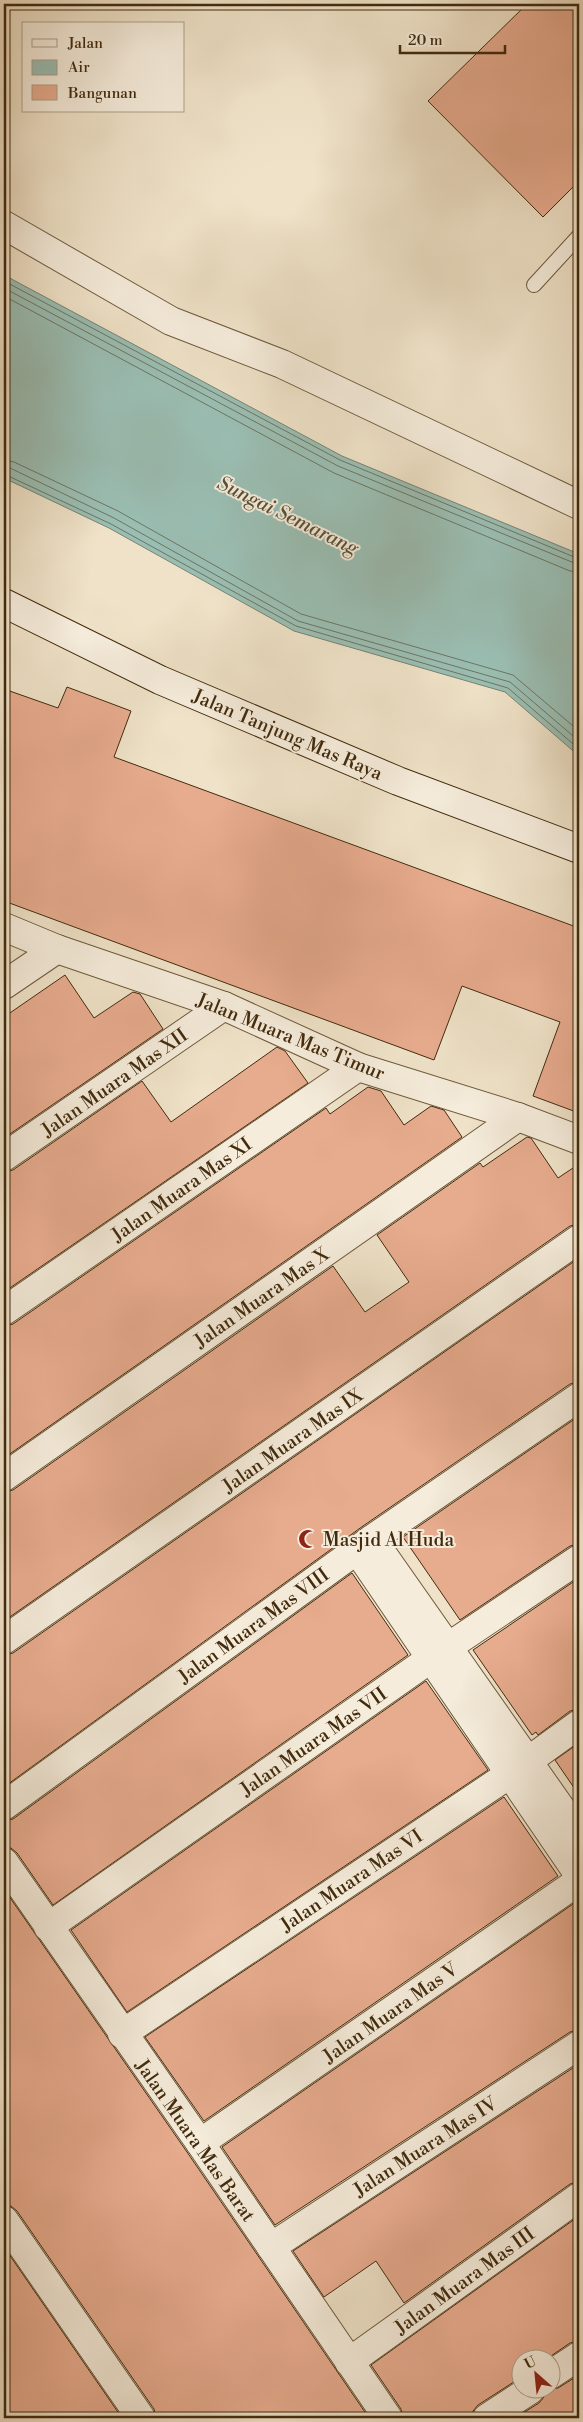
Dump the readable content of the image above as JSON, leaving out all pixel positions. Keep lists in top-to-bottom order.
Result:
{
  "streets": {
    "street": [
      "Jalan Tanjung Mas Raya",
      "Jalan Muara Mas Timur",
      "Jalan Muara Mas XII",
      "Jalan Muara Mas XI",
      "Jalan Muara Mas X",
      "Jalan Muara Mas IX",
      "Jalan Muara Mas VIII",
      "Jalan Muara Mas VII",
      "Jalan Muara Mas VI",
      "Jalan Muara Mas V",
      "Jalan Muara Mas Barat",
      "Jalan Muara Mas IV",
      "Jalan Muara Mas III"
    ]
  },
  "crossings": [
    ["Jalan Muara Mas Timur", "Jalan Muara Mas XII"],
    ["Jalan Muara Mas Timur", "Jalan Muara Mas XI"],
    ["Jalan Muara Mas Timur", "Jalan Muara Mas X"],
    ["Jalan Muara Mas VII", "Jalan Muara Mas Barat"],
    ["Jalan Muara Mas VI", "Jalan Muara Mas Barat"],
    ["Jalan Muara Mas V", "Jalan Muara Mas Barat"],
    ["Jalan Muara Mas Barat", "Jalan Muara Mas IV"],
    ["Jalan Muara Mas Barat", "Jalan Muara Mas III"]
  ],
  "water": ["Sungai Semarang"],
  "places": {
    "mosque": ["Masjid Al Huda"]
  },
  "legend": ["Jalan", "Air", "Bangunan"],
  "scale_bar": "20 m",
  "north": "top left"
}
